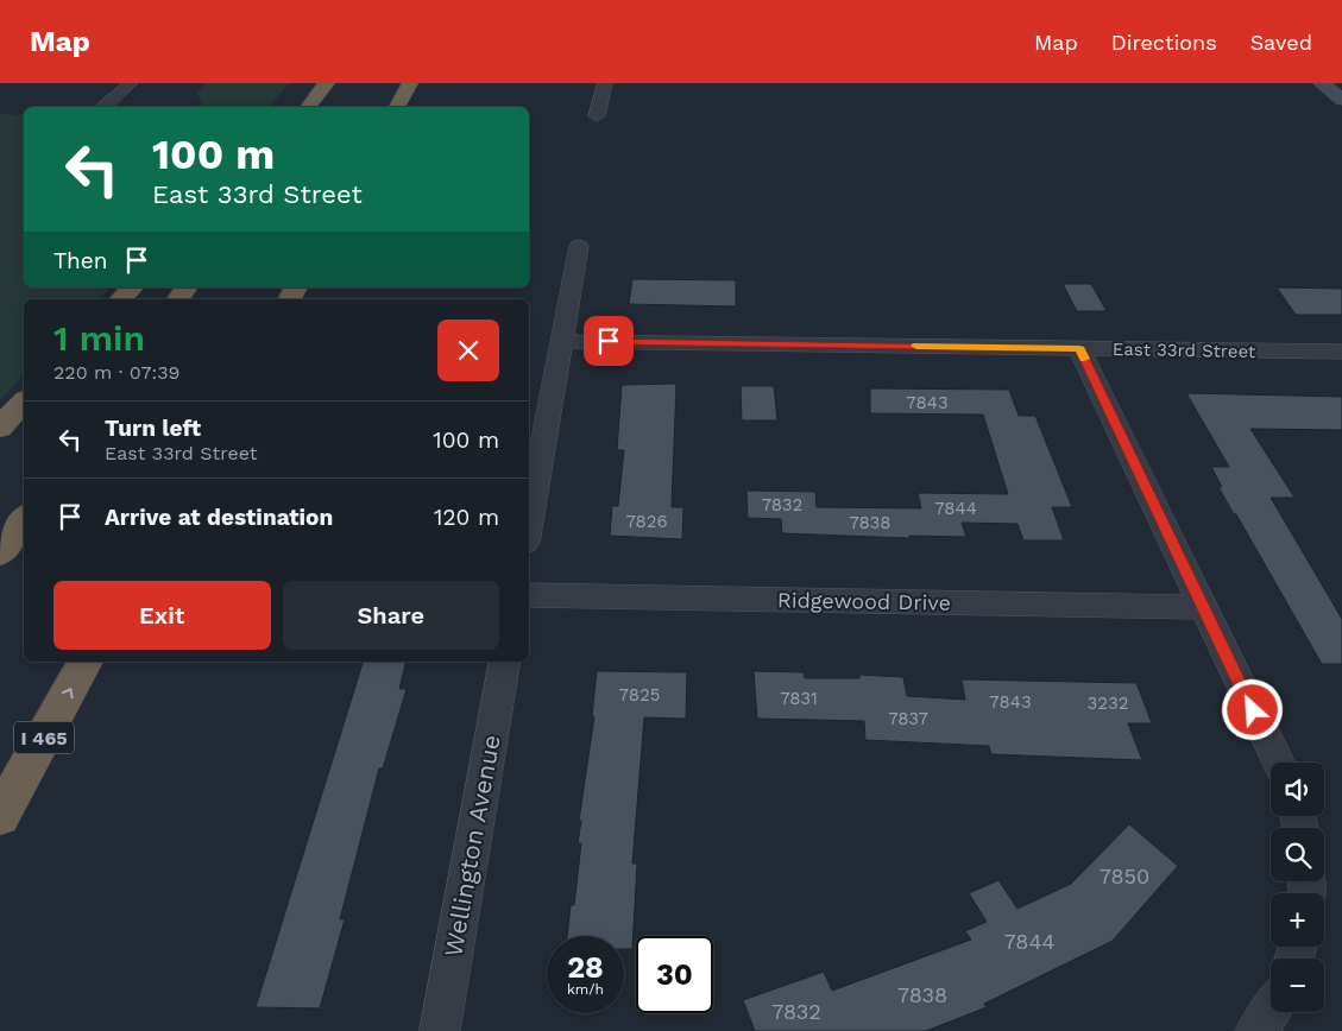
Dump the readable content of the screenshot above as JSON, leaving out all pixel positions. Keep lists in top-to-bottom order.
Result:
{
  "streets": {
    "highway": ["I 465"],
    "street": ["East 33rd Street", "Ridgewood Drive", "Wellington Avenue"]
  },
  "house_numbers": [
    "7843",
    "7832",
    "7844",
    "7826",
    "7838",
    "7825",
    "7831",
    "7843",
    "3232",
    "7837",
    "7850",
    "7844",
    "7838",
    "7832"
  ],
  "page": {
    "header": "Map",
    "nav": ["Map", "Directions", "Saved"],
    "turn": ["100 m", "East 33rd Street"],
    "then": "Then",
    "heading": ["1 min", "220 m · 07:39"],
    "list": [
      {
        "name": "Turn left",
        "note": "East 33rd Street",
        "value": "100 m"
      },
      {
        "name": "Arrive at destination",
        "value": "120 m"
      }
    ],
    "buttons": ["Exit", "Share"],
    "map_buttons": ["+", "−"],
    "speed": "28 km/h",
    "limit": "30"
  }
}
